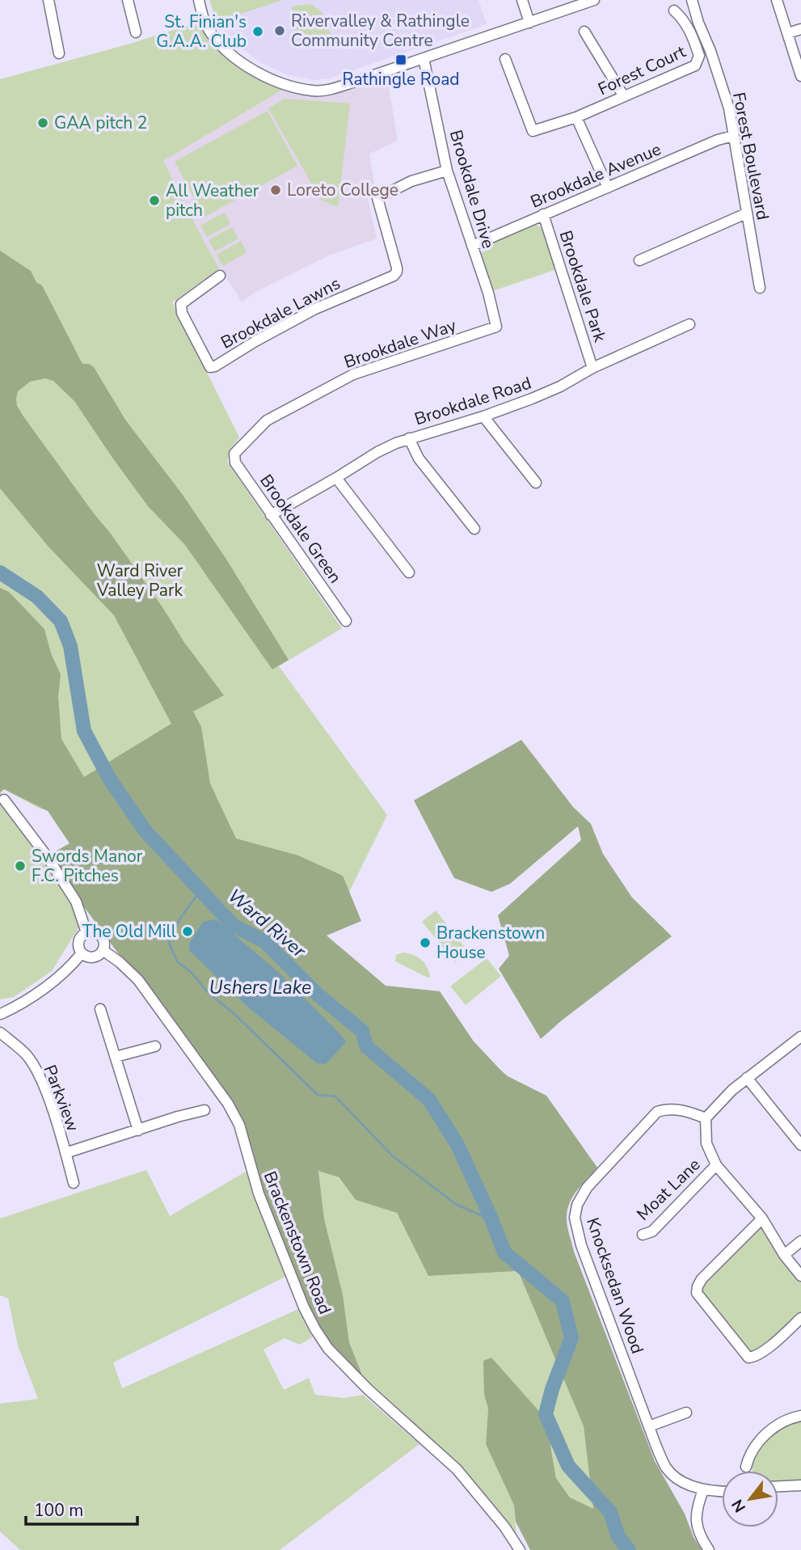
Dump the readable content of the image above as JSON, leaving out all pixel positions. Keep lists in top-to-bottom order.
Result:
{
  "streets": {
    "street": [
      "Forest Court",
      "Forest Boulevard",
      "Brookdale Avenue",
      "Brookdale Drive",
      "Brookdale Park",
      "Brookdale Lawns",
      "Brookdale Way",
      "Brookdale Road",
      "Brookdale Green",
      "Parkview",
      "Moat Lane",
      "Brackenstown Road",
      "Knocksedan Wood"
    ]
  },
  "crossings": [
    ["Forest Boulevard", "Brookdale Avenue"],
    ["Brookdale Avenue", "Brookdale Drive"],
    ["Brookdale Avenue", "Brookdale Park"],
    ["Brookdale Drive", "Brookdale Lawns"],
    ["Brookdale Drive", "Brookdale Way"],
    ["Brookdale Park", "Brookdale Road"],
    ["Brookdale Way", "Brookdale Green"],
    ["Brookdale Road", "Brookdale Green"]
  ],
  "water": ["Ward River", "Ushers Lake"],
  "parks": ["Ward River Valley Park"],
  "places": {
    "other": [
      "Rivervalley & Rathingle Community Centre",
      "St. Finian's G.A.A. Club",
      "GAA pitch 2",
      "Loreto College",
      "All Weather pitch",
      "Swords Manor F.C. Pitches",
      "The Old Mill",
      "Brackenstown House"
    ],
    "transit": ["Rathingle Road"]
  },
  "scale_bar": "100 m",
  "north": "bottom left"
}
